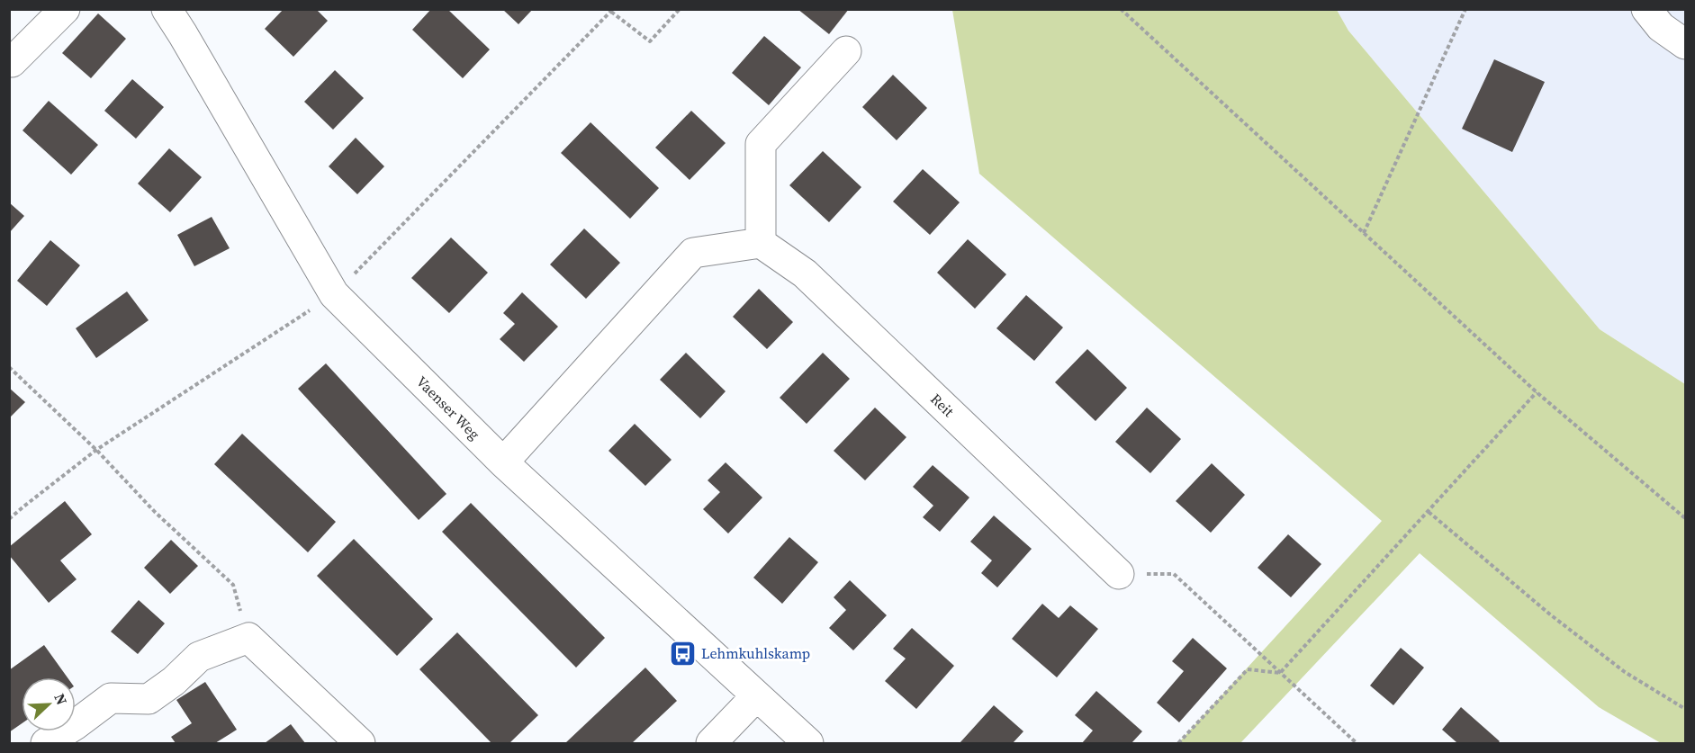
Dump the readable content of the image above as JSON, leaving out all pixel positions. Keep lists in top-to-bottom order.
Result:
{
  "streets": {
    "street": ["Reit", "Vaenser Weg"]
  },
  "places": {
    "bus stop": ["Lehmkuhlskamp"]
  },
  "north": "top right"
}
